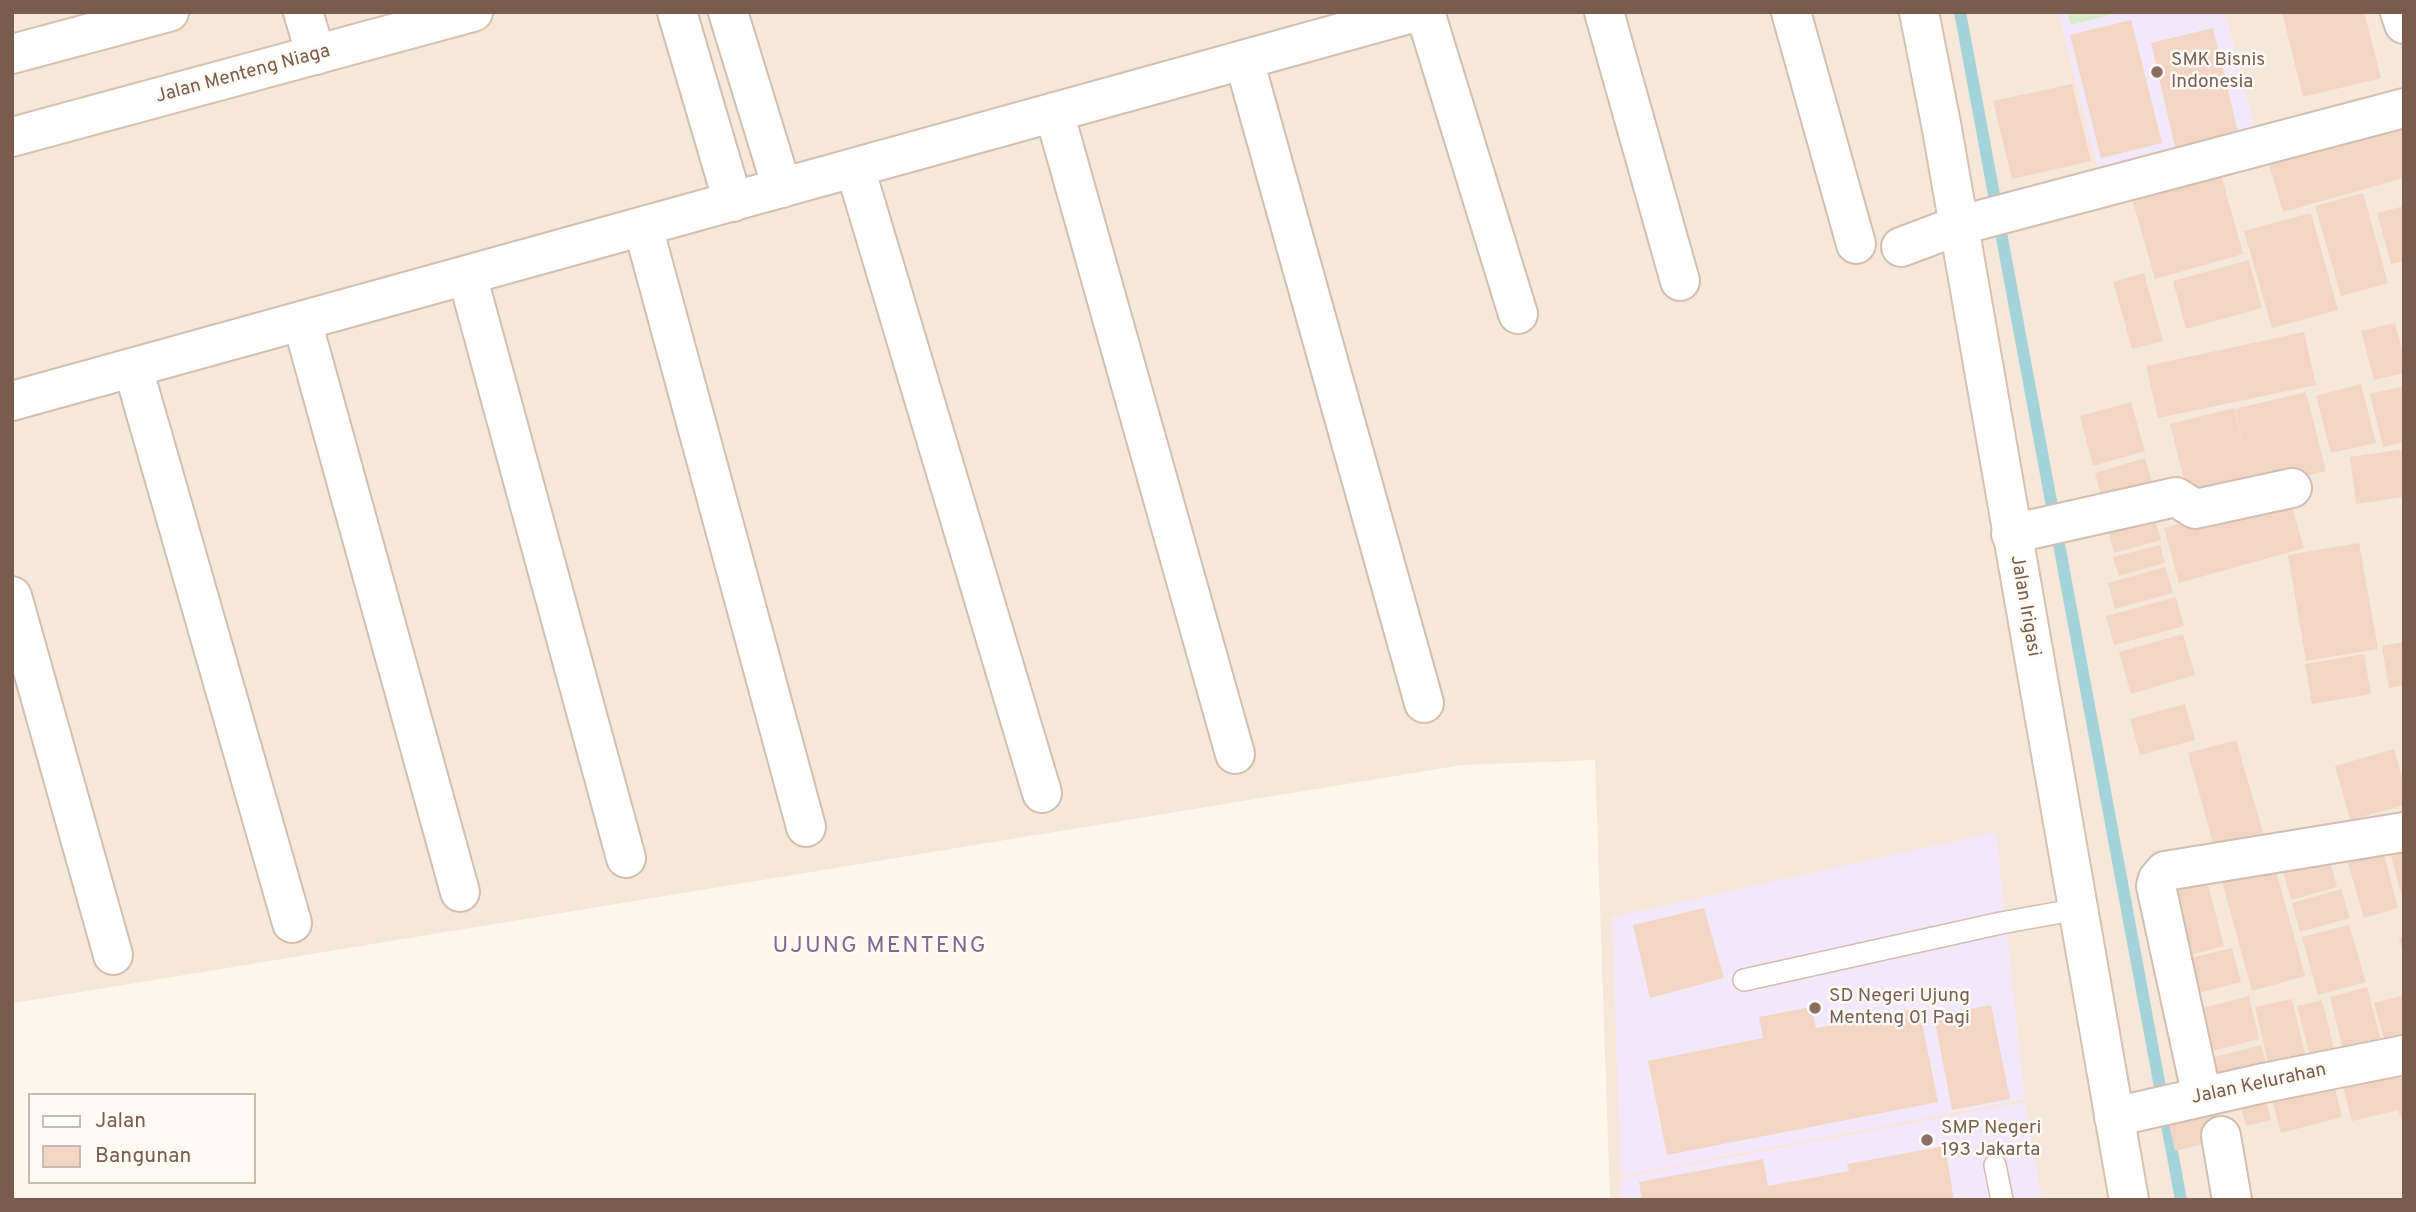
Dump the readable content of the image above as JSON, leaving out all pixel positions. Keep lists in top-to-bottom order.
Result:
{
  "streets": {
    "street": ["Jalan Menteng Niaga", "Jalan Irigasi", "Jalan Kelurahan"]
  },
  "crossings": [
    ["Jalan Irigasi", "Jalan Kelurahan"]
  ],
  "districts": ["UJUNG MENTENG"],
  "places": ["SMK Bisnis Indonesia", "SD Negeri Ujung Menteng 01 Pagi", "SMP Negeri 193 Jakarta"],
  "legend": ["Jalan", "Bangunan"]
}
